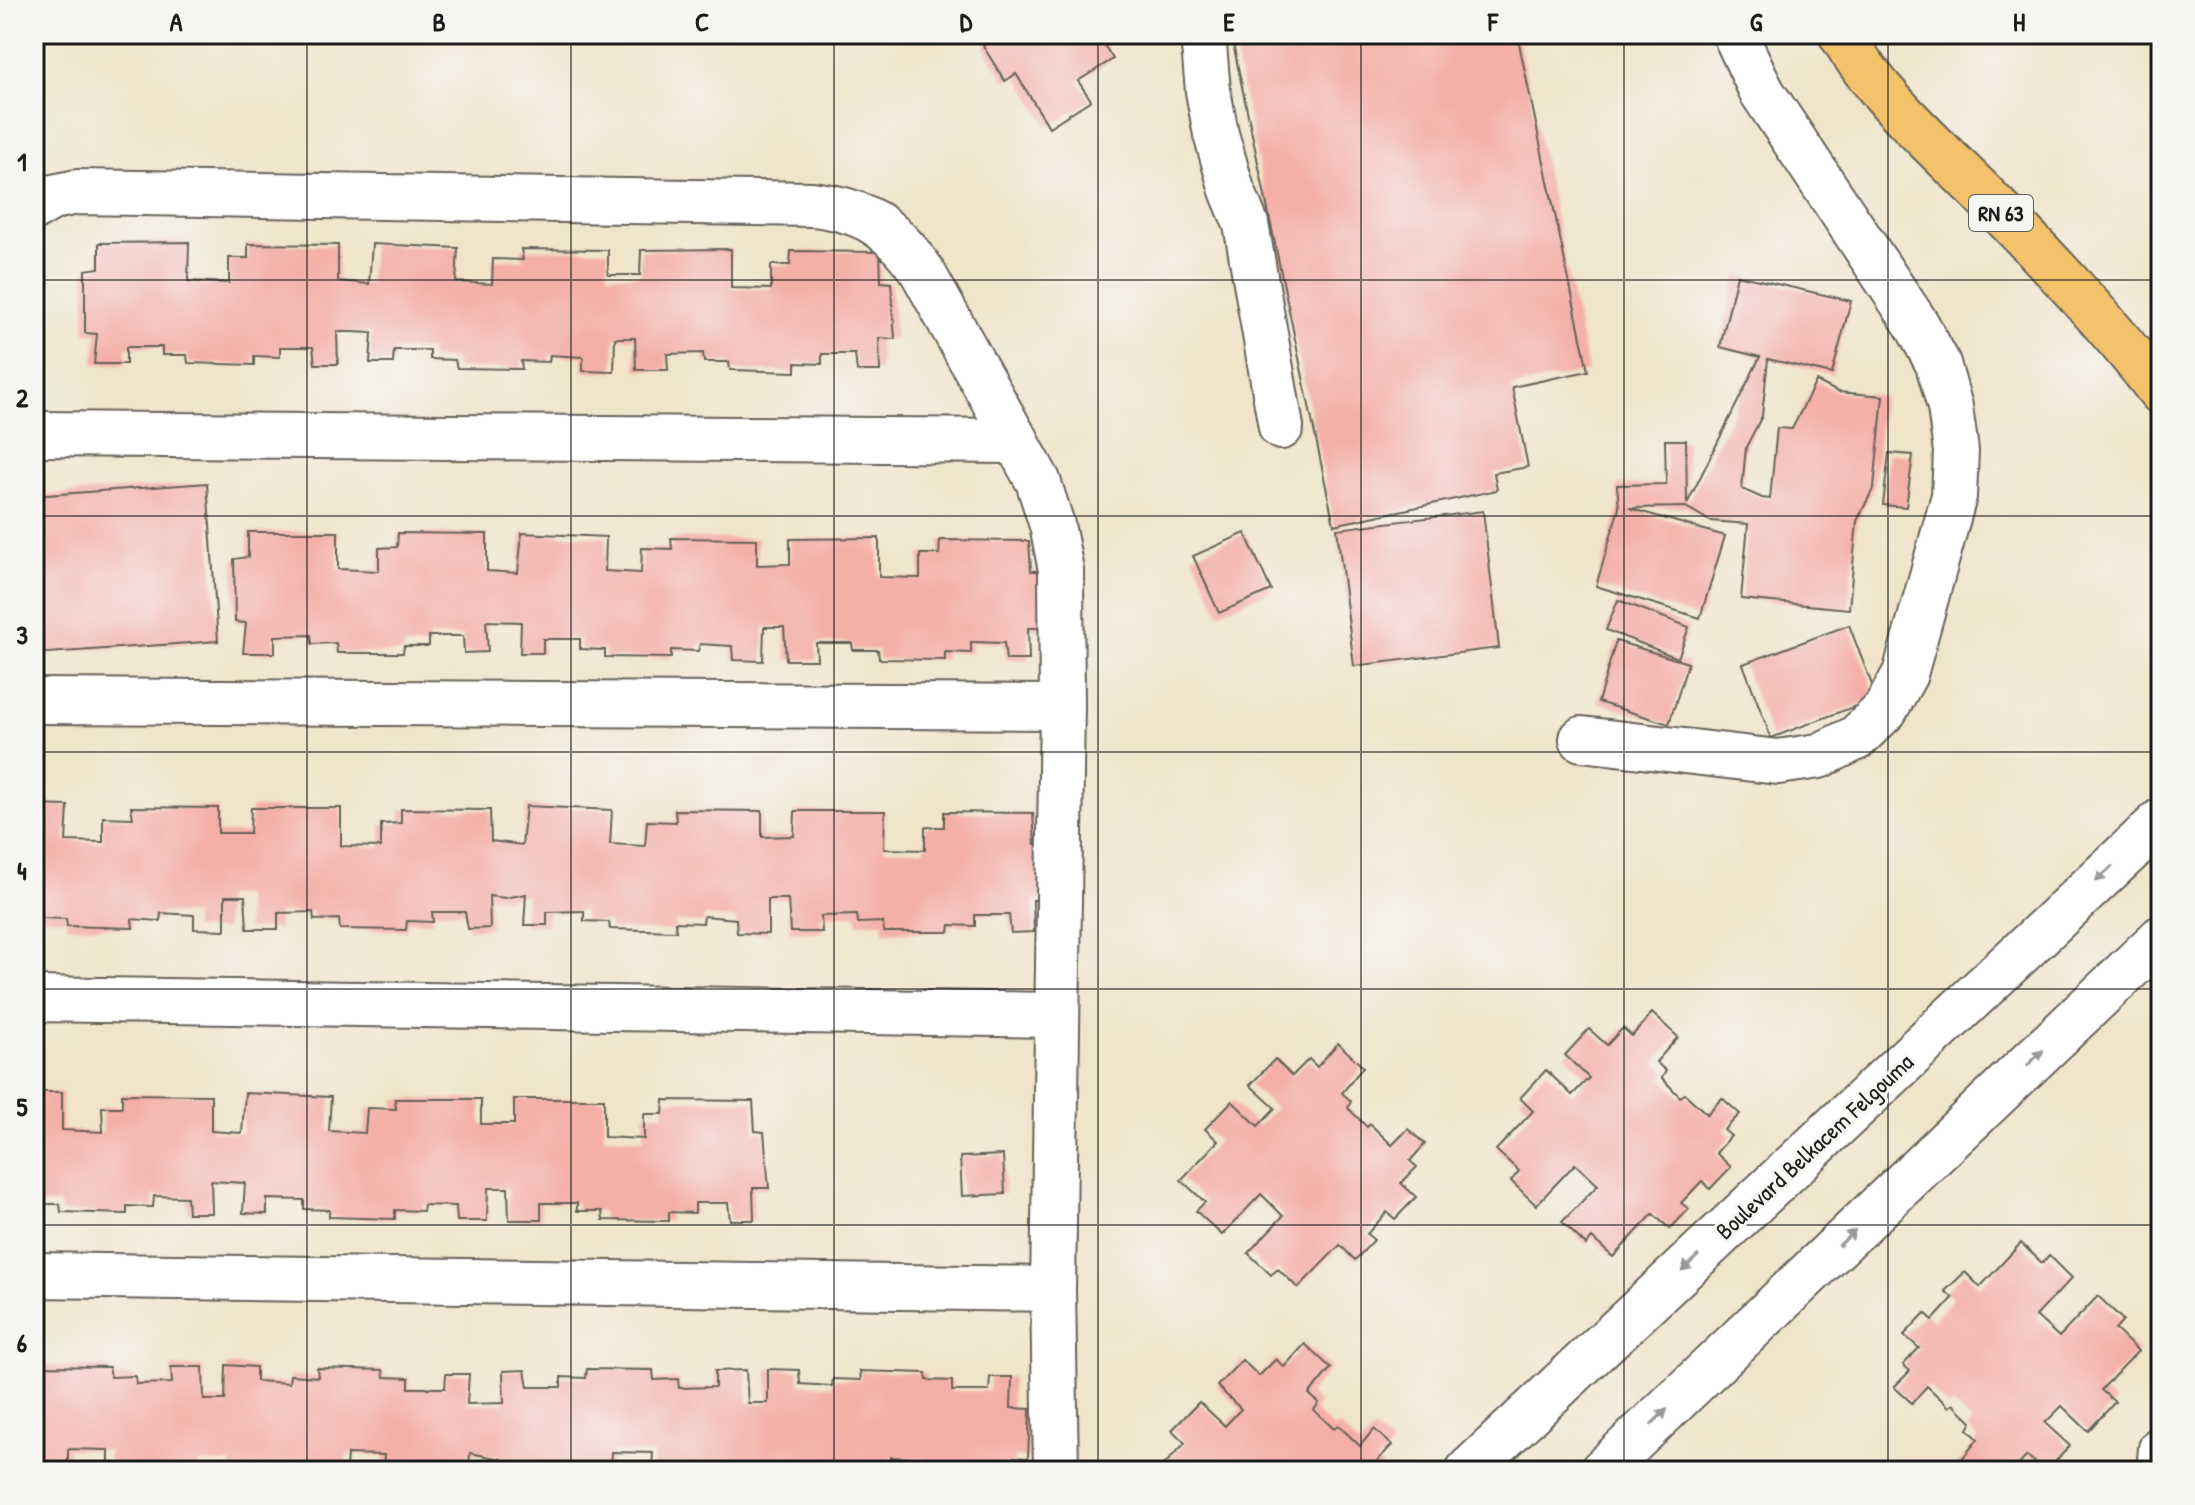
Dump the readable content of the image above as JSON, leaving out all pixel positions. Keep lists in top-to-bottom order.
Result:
{
  "streets": {
    "main road": ["RN 63"],
    "street": ["Boulevard Belkacem Felgouma"]
  },
  "grid": {
    "columns": [
      "A",
      "B",
      "C",
      "D",
      "E",
      "F",
      "G",
      "H"
    ],
    "rows": [
      "1",
      "2",
      "3",
      "4",
      "5",
      "6"
    ]
  }
}
